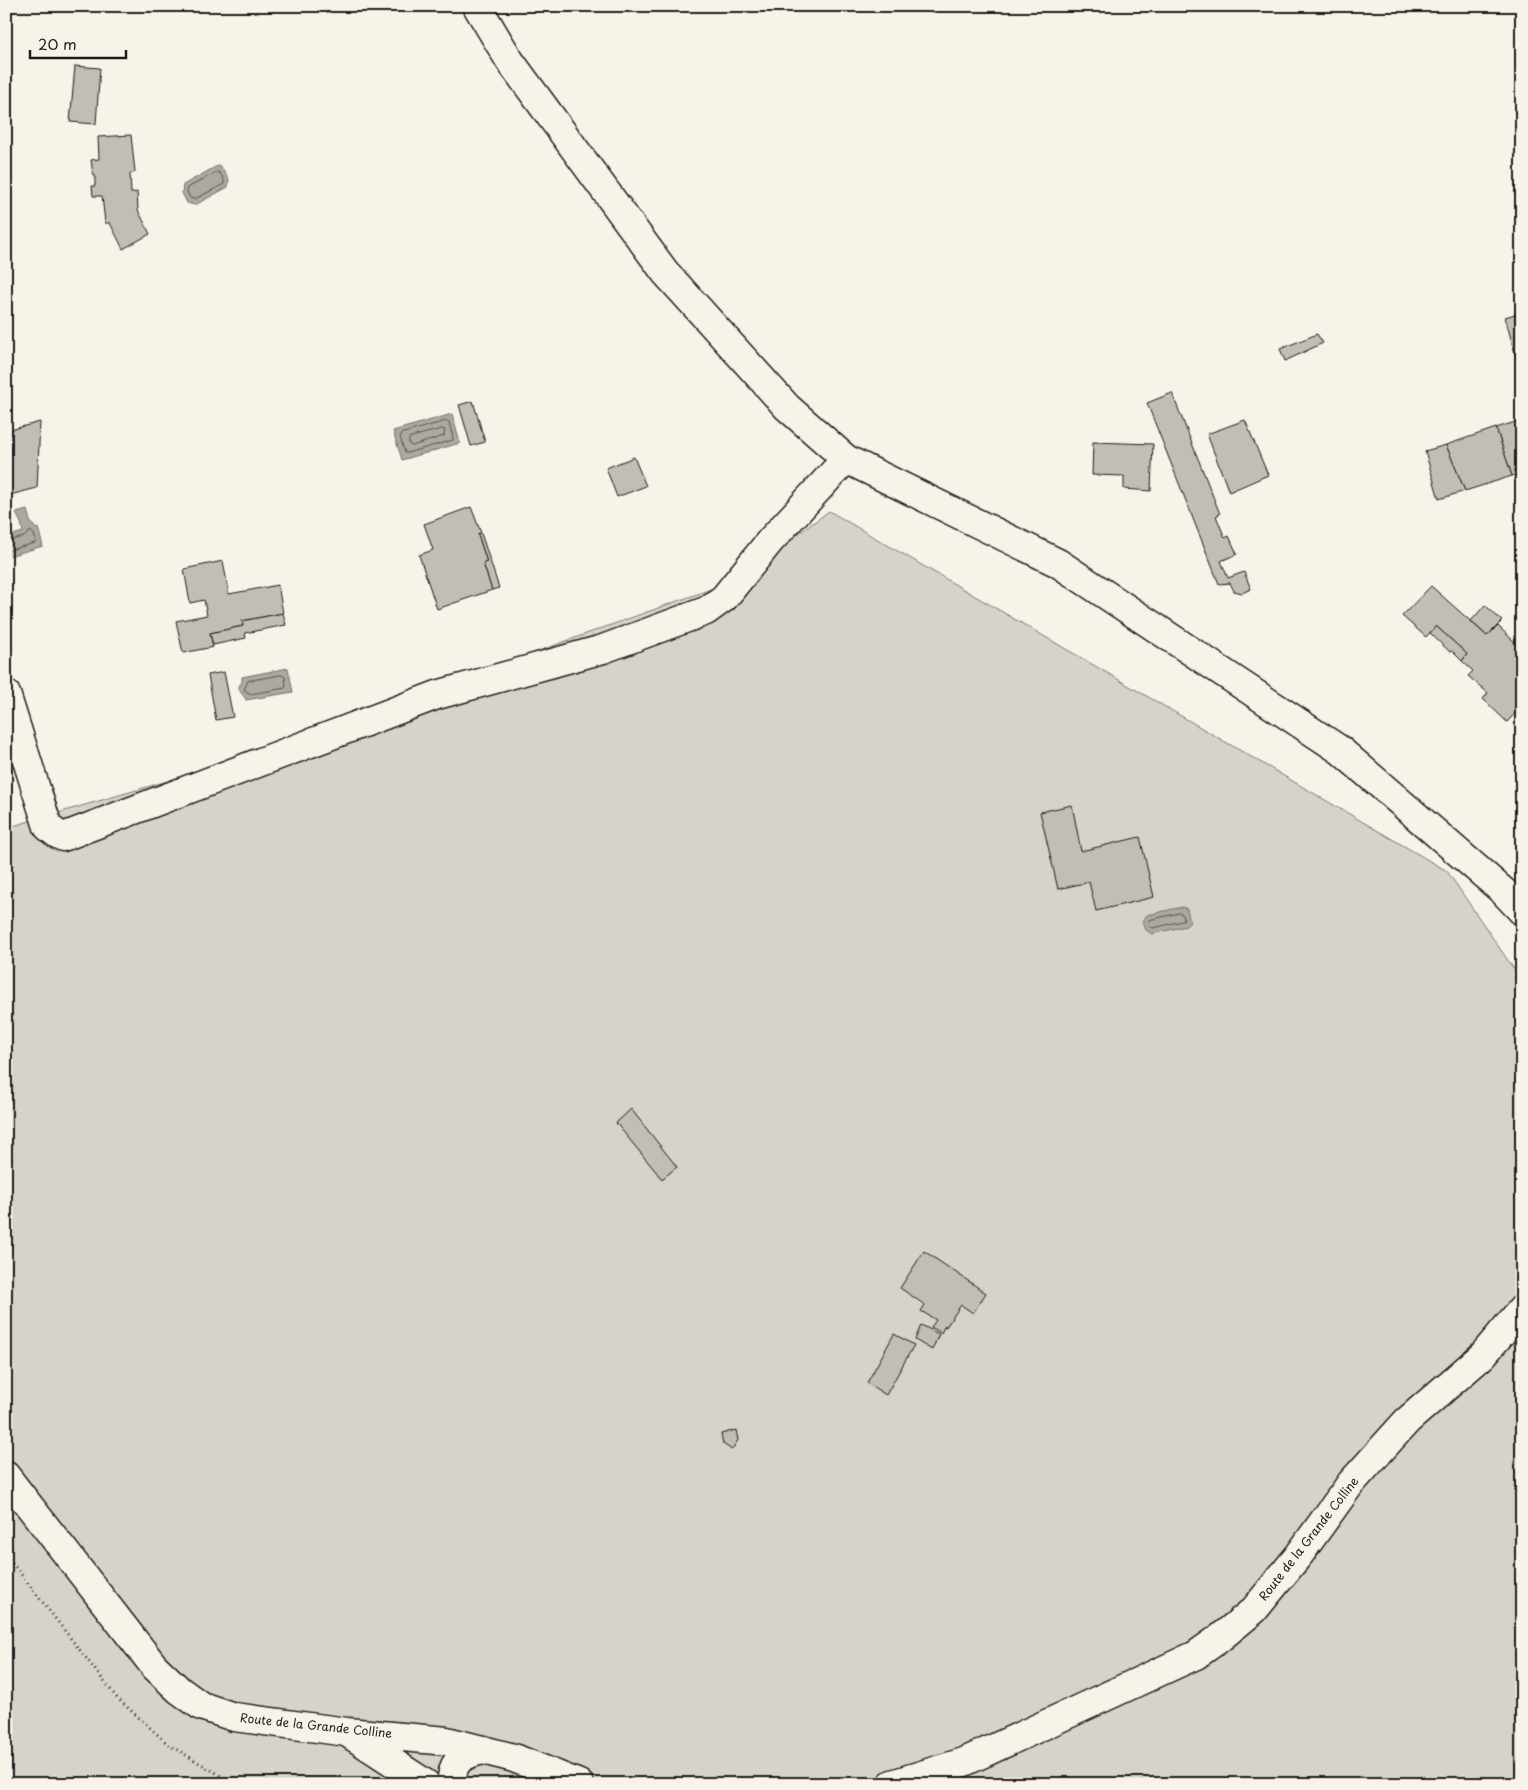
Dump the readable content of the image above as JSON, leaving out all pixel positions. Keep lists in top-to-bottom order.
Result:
{
  "streets": {
    "street": ["Route de la Grande Colline"]
  },
  "scale_bar": "20 m"
}
